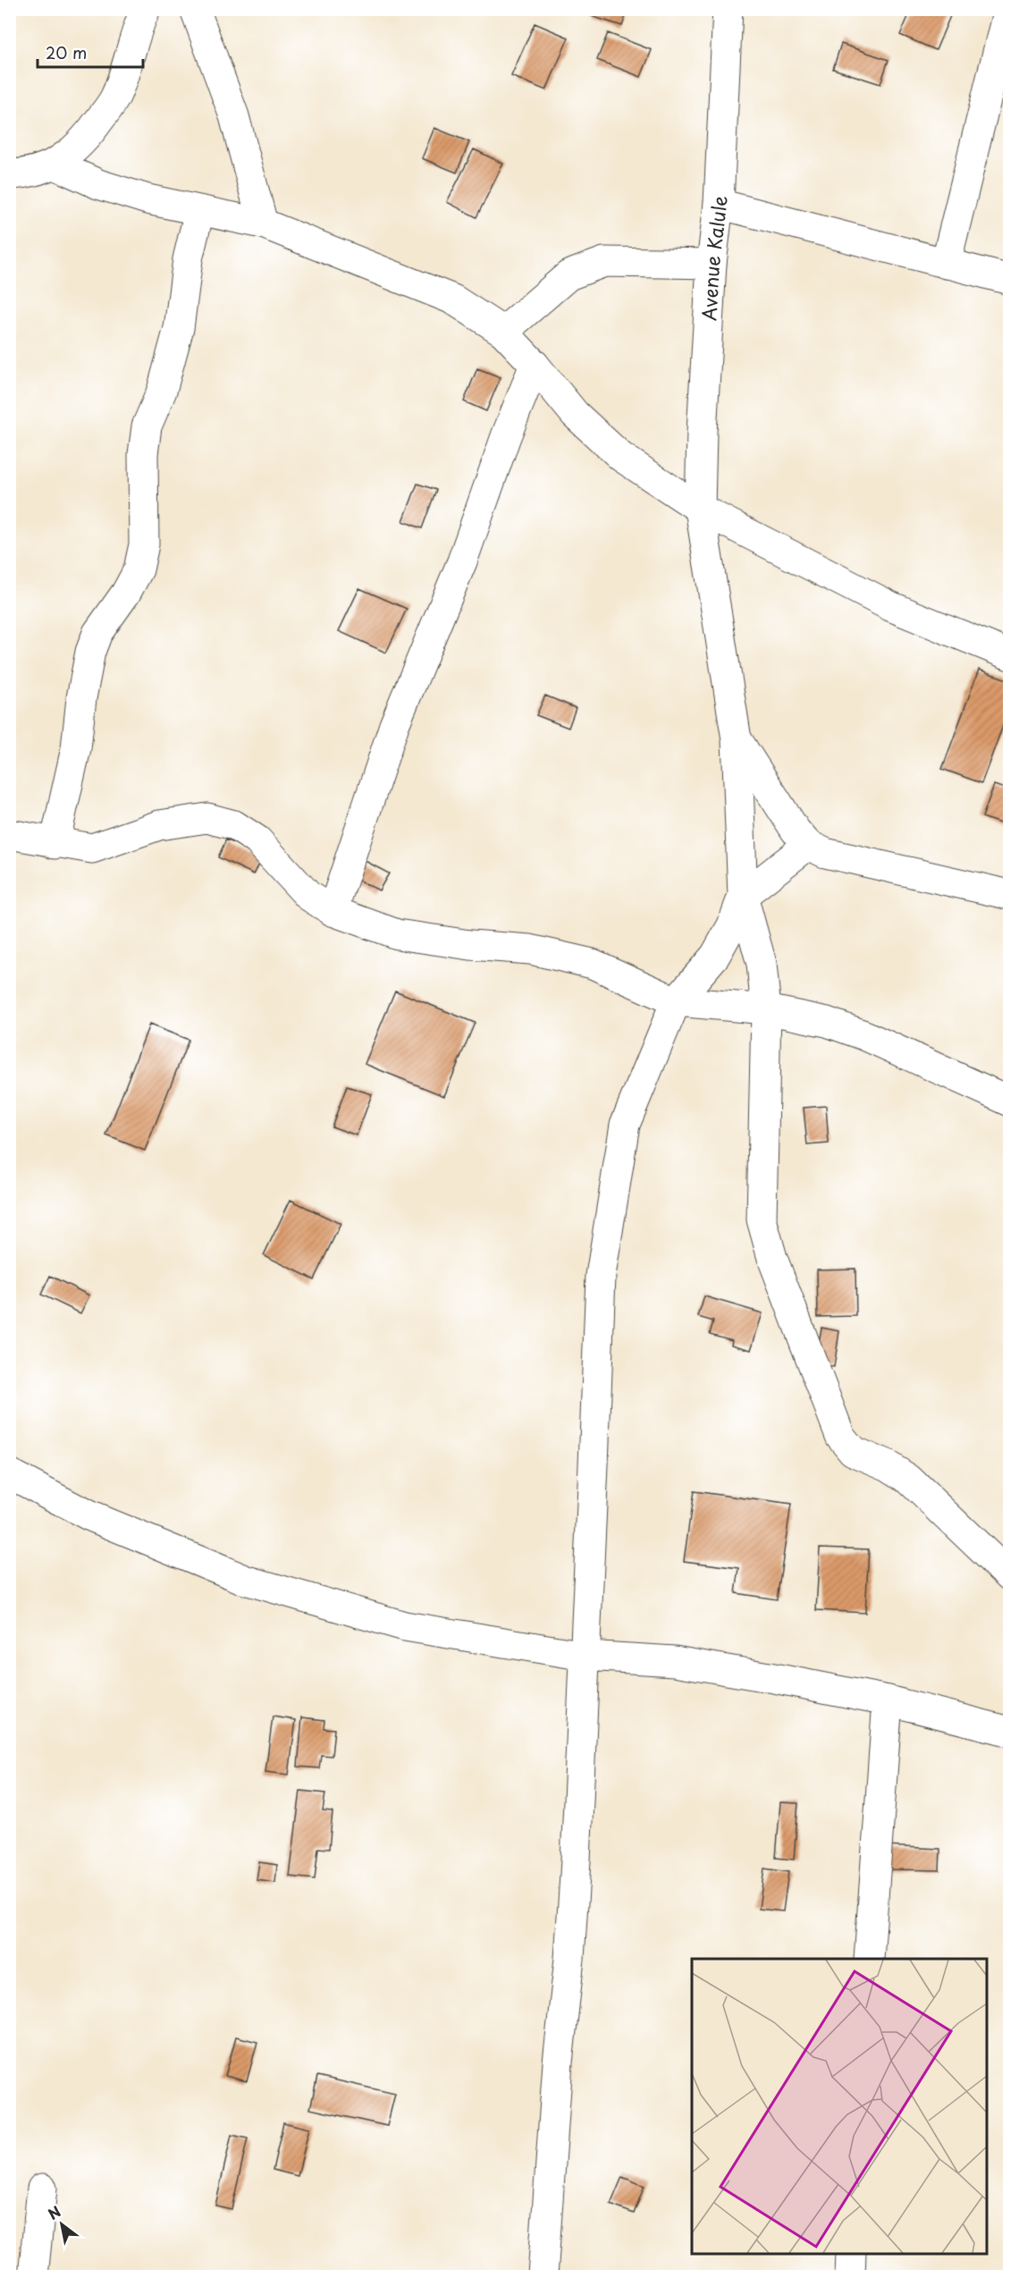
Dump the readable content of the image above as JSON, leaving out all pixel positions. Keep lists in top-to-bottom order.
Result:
{
  "streets": {
    "street": ["Avenue Kalule"]
  },
  "scale_bar": "20 m",
  "north": "top left"
}
